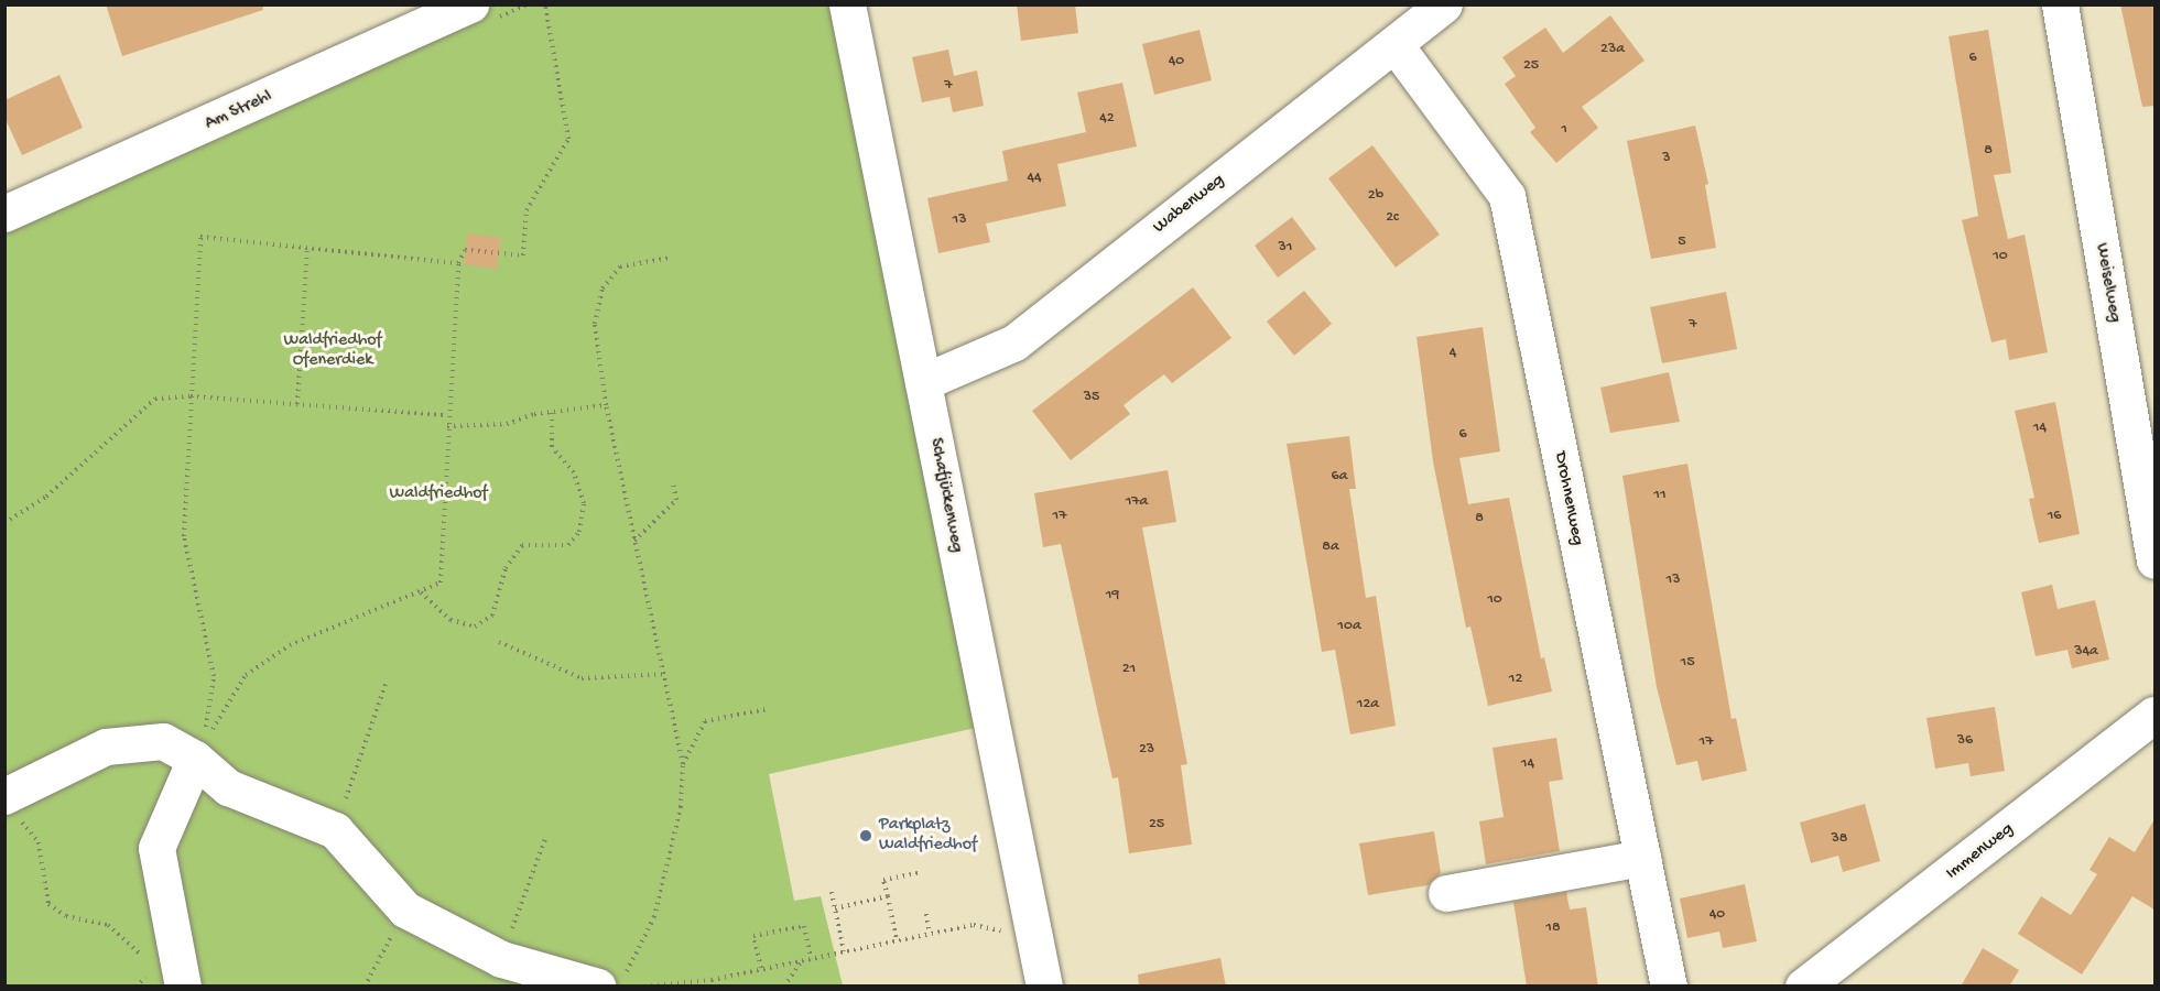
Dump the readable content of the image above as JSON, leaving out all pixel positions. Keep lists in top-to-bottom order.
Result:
{
  "streets": {
    "street": [
      "Am Strehl",
      "Wabenweg",
      "Weiselweg",
      "Schafjückenweg",
      "Drohnenweg",
      "Immenweg"
    ]
  },
  "crossings": [
    ["Wabenweg", "Schafjückenweg"],
    ["Wabenweg", "Drohnenweg"]
  ],
  "parks": ["Waldfriedhof Ofenerdiek", "Waldfriedhof"],
  "places": ["Parkplatz Waldfriedhof"],
  "house_numbers": [
    "23a",
    "6",
    "40",
    "25",
    "7",
    "42",
    "1",
    "8",
    "3",
    "44",
    "2b",
    "2c",
    "13",
    "5",
    "31",
    "10",
    "7",
    "4",
    "35",
    "14",
    "6",
    "6a",
    "11",
    "17a",
    "17",
    "16",
    "8",
    "8a",
    "13",
    "19",
    "10",
    "10a",
    "34a",
    "15",
    "21",
    "12",
    "12a",
    "36",
    "17",
    "23",
    "14",
    "25",
    "38",
    "40",
    "18"
  ]
}
